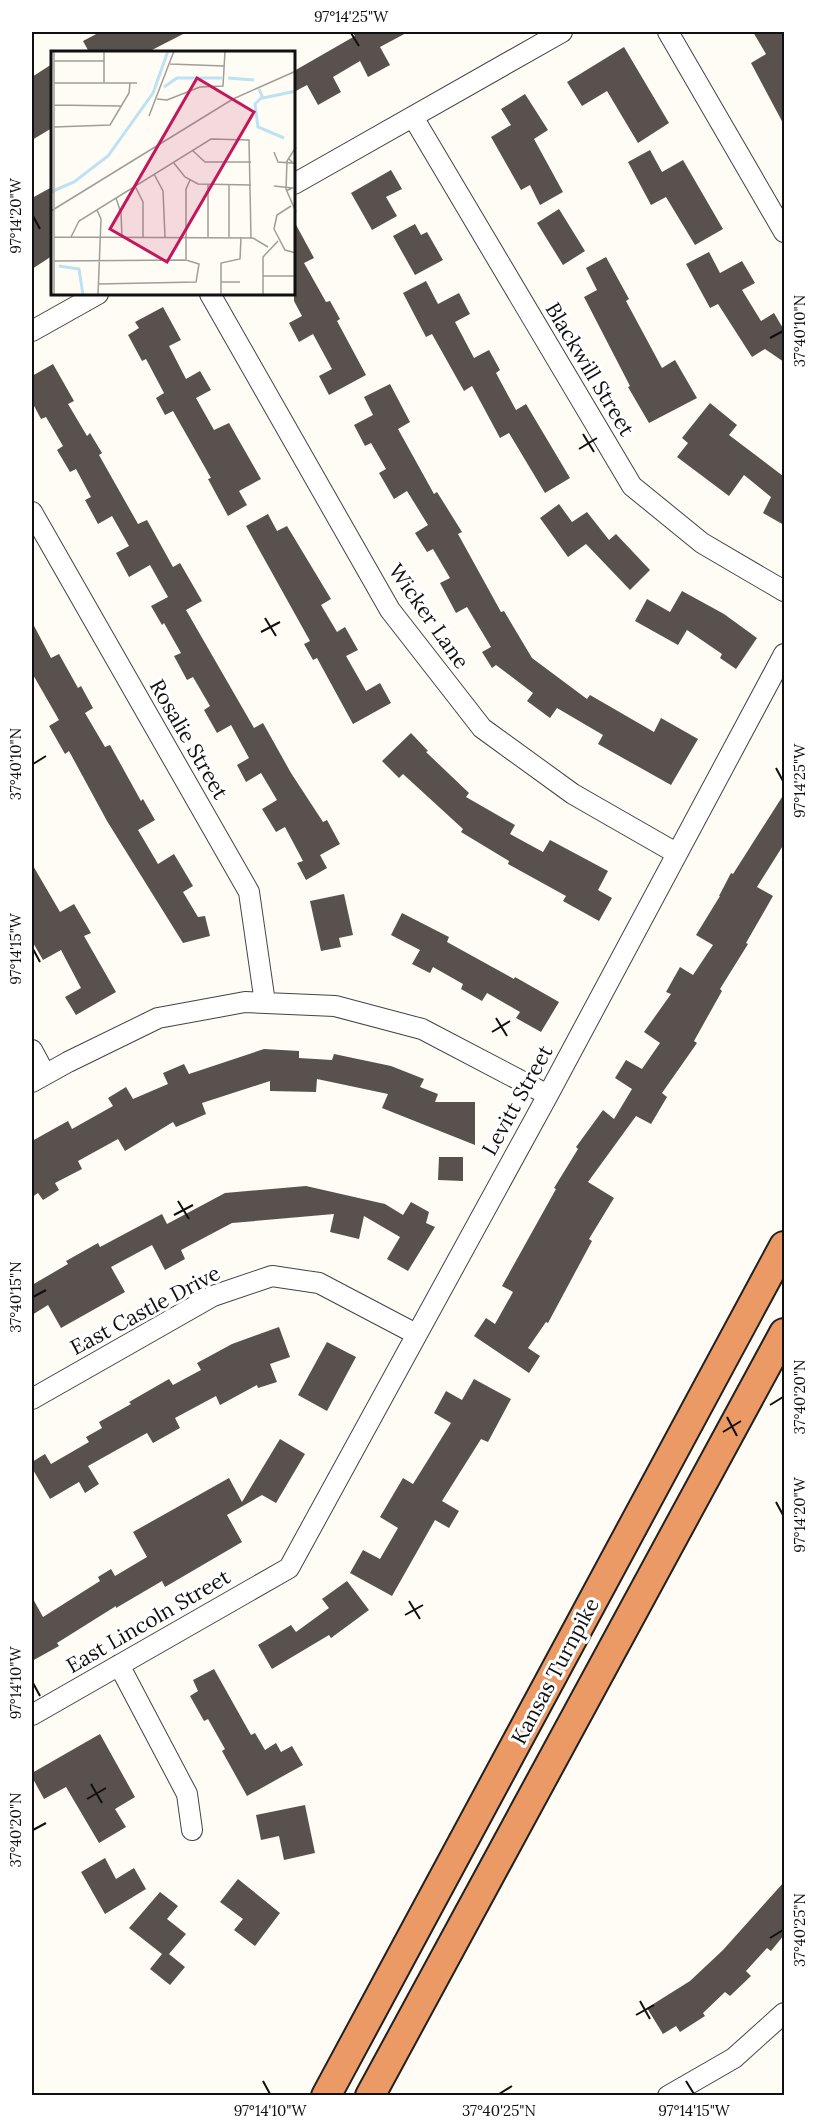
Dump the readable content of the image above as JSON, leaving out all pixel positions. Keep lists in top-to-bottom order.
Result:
{
  "streets": {
    "highway": ["Kansas Turnpike"],
    "street": [
      "Blackwill Street",
      "Wicker Lane",
      "Rosalie Street",
      "Levitt Street",
      "East Castle Drive",
      "East Lincoln Street"
    ]
  },
  "crossings": [
    ["Wicker Lane", "Levitt Street"],
    ["Levitt Street", "East Castle Drive"],
    ["Levitt Street", "East Lincoln Street"]
  ],
  "coordinates": [
    "97°14'25\"W",
    "97°14'20\"W",
    "37°40'10\"N",
    "97°14'15\"W",
    "37°40'15\"N",
    "37°40'20\"N",
    "97°14'10\"W",
    "37°40'25\"N"
  ]
}
